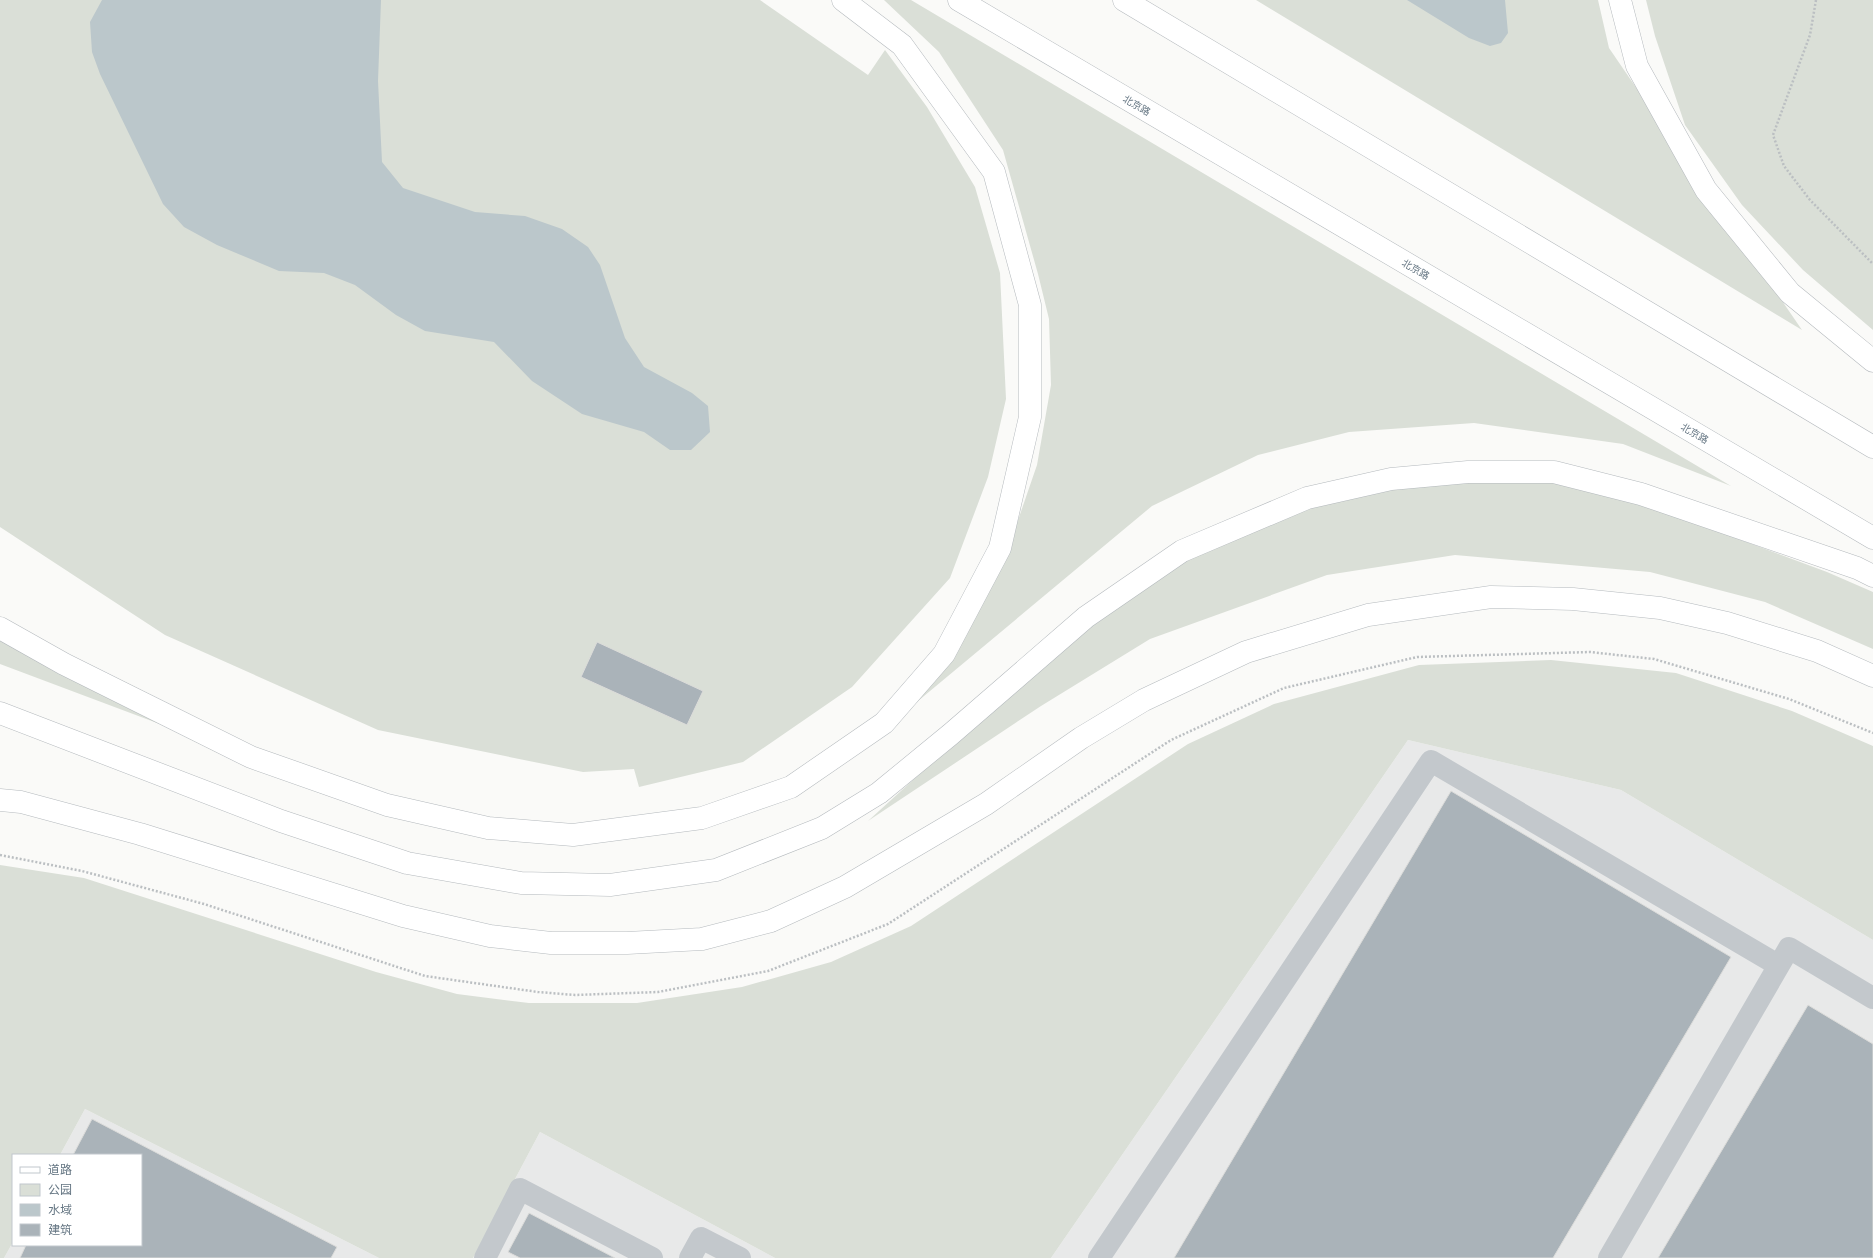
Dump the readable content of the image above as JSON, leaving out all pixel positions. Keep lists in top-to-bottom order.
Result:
{
  "streets": {
    "main road": ["北京路"]
  },
  "legend": [
    "道路",
    "公园",
    "水域",
    "建筑"
  ]
}
